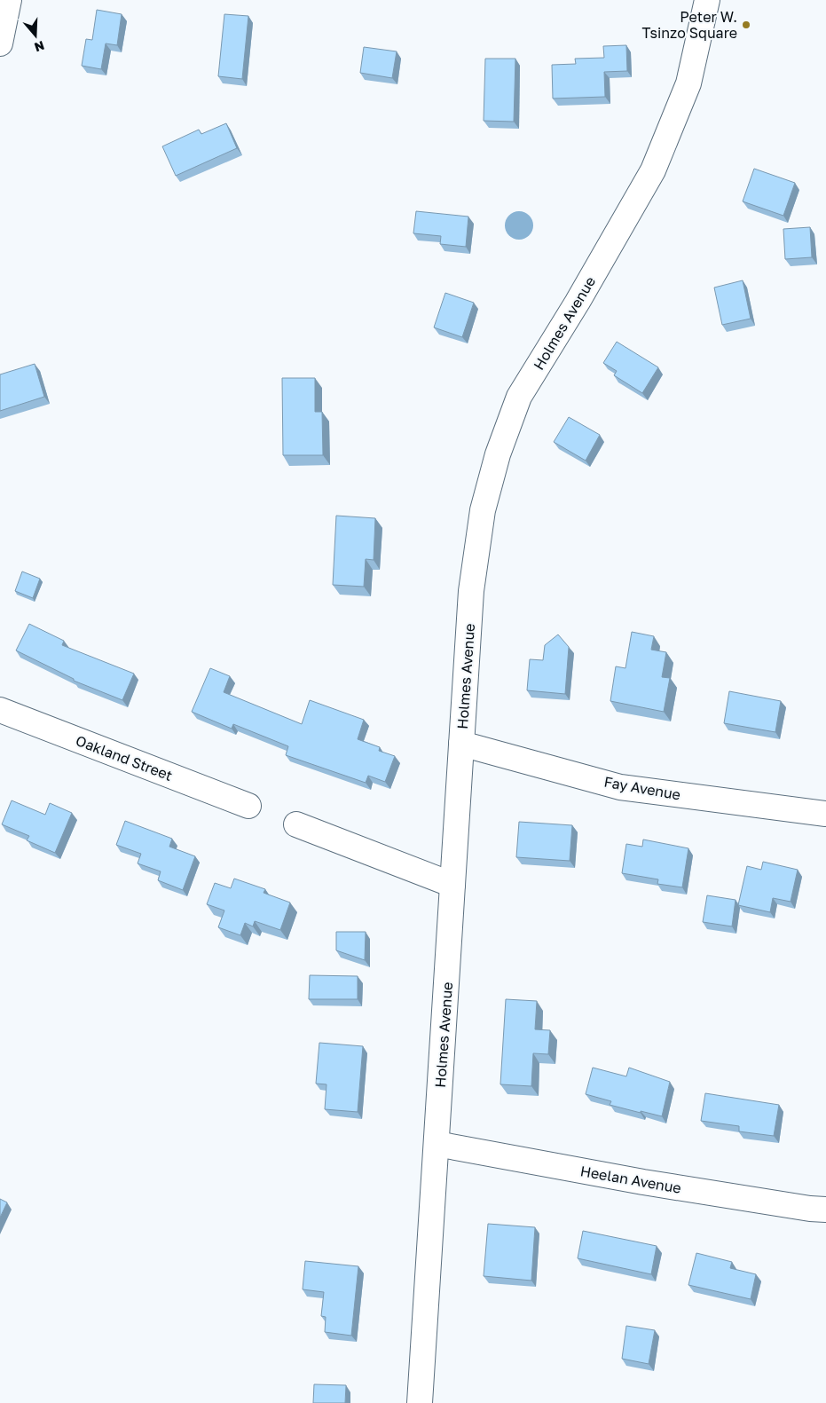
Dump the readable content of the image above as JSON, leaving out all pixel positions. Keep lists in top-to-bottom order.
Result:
{
  "streets": {
    "street": [
      "Holmes Avenue",
      "Oakland Street",
      "Fay Avenue",
      "Heelan Avenue"
    ]
  },
  "crossings": [
    ["Holmes Avenue", "Fay Avenue"],
    ["Holmes Avenue", "Heelan Avenue"]
  ],
  "places": ["Peter W. Tsinzo Square"],
  "north": "bottom"
}
